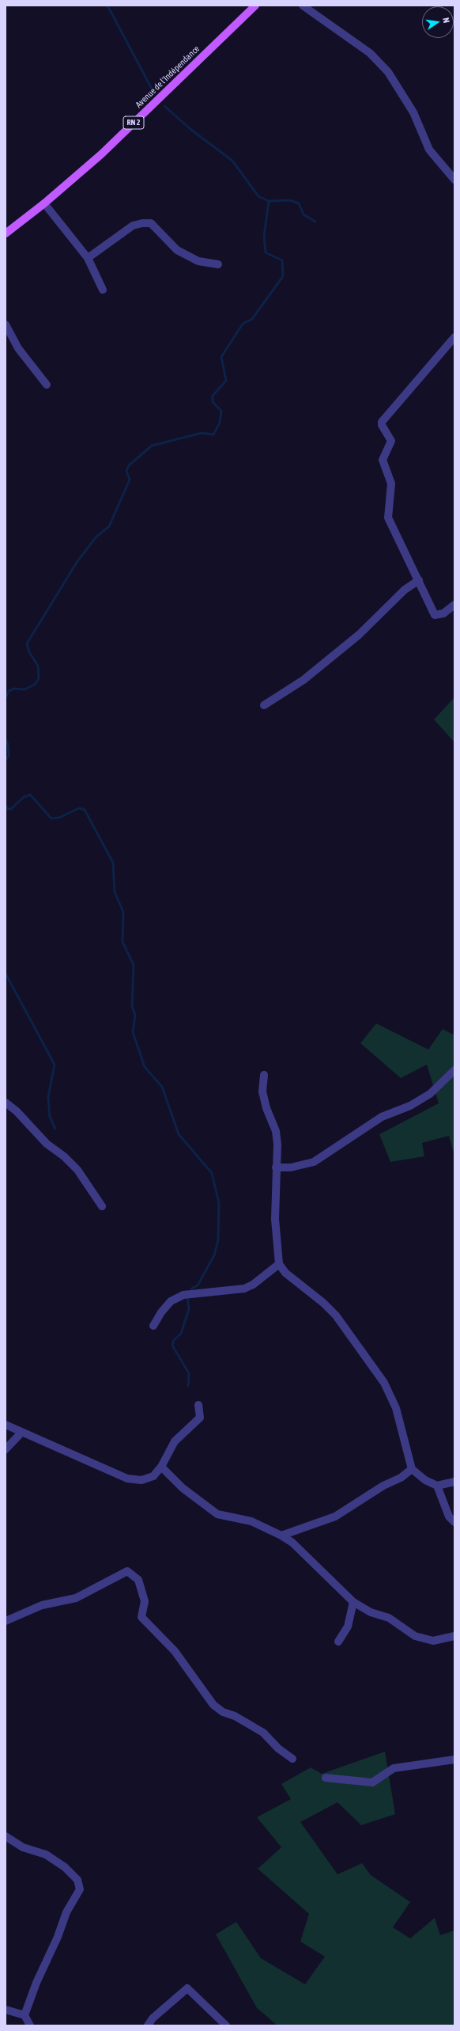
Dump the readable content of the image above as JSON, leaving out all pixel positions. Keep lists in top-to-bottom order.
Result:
{
  "streets": {
    "main road": ["Avenue de l'Indépendance", "RN 2"]
  },
  "north": "right"
}
